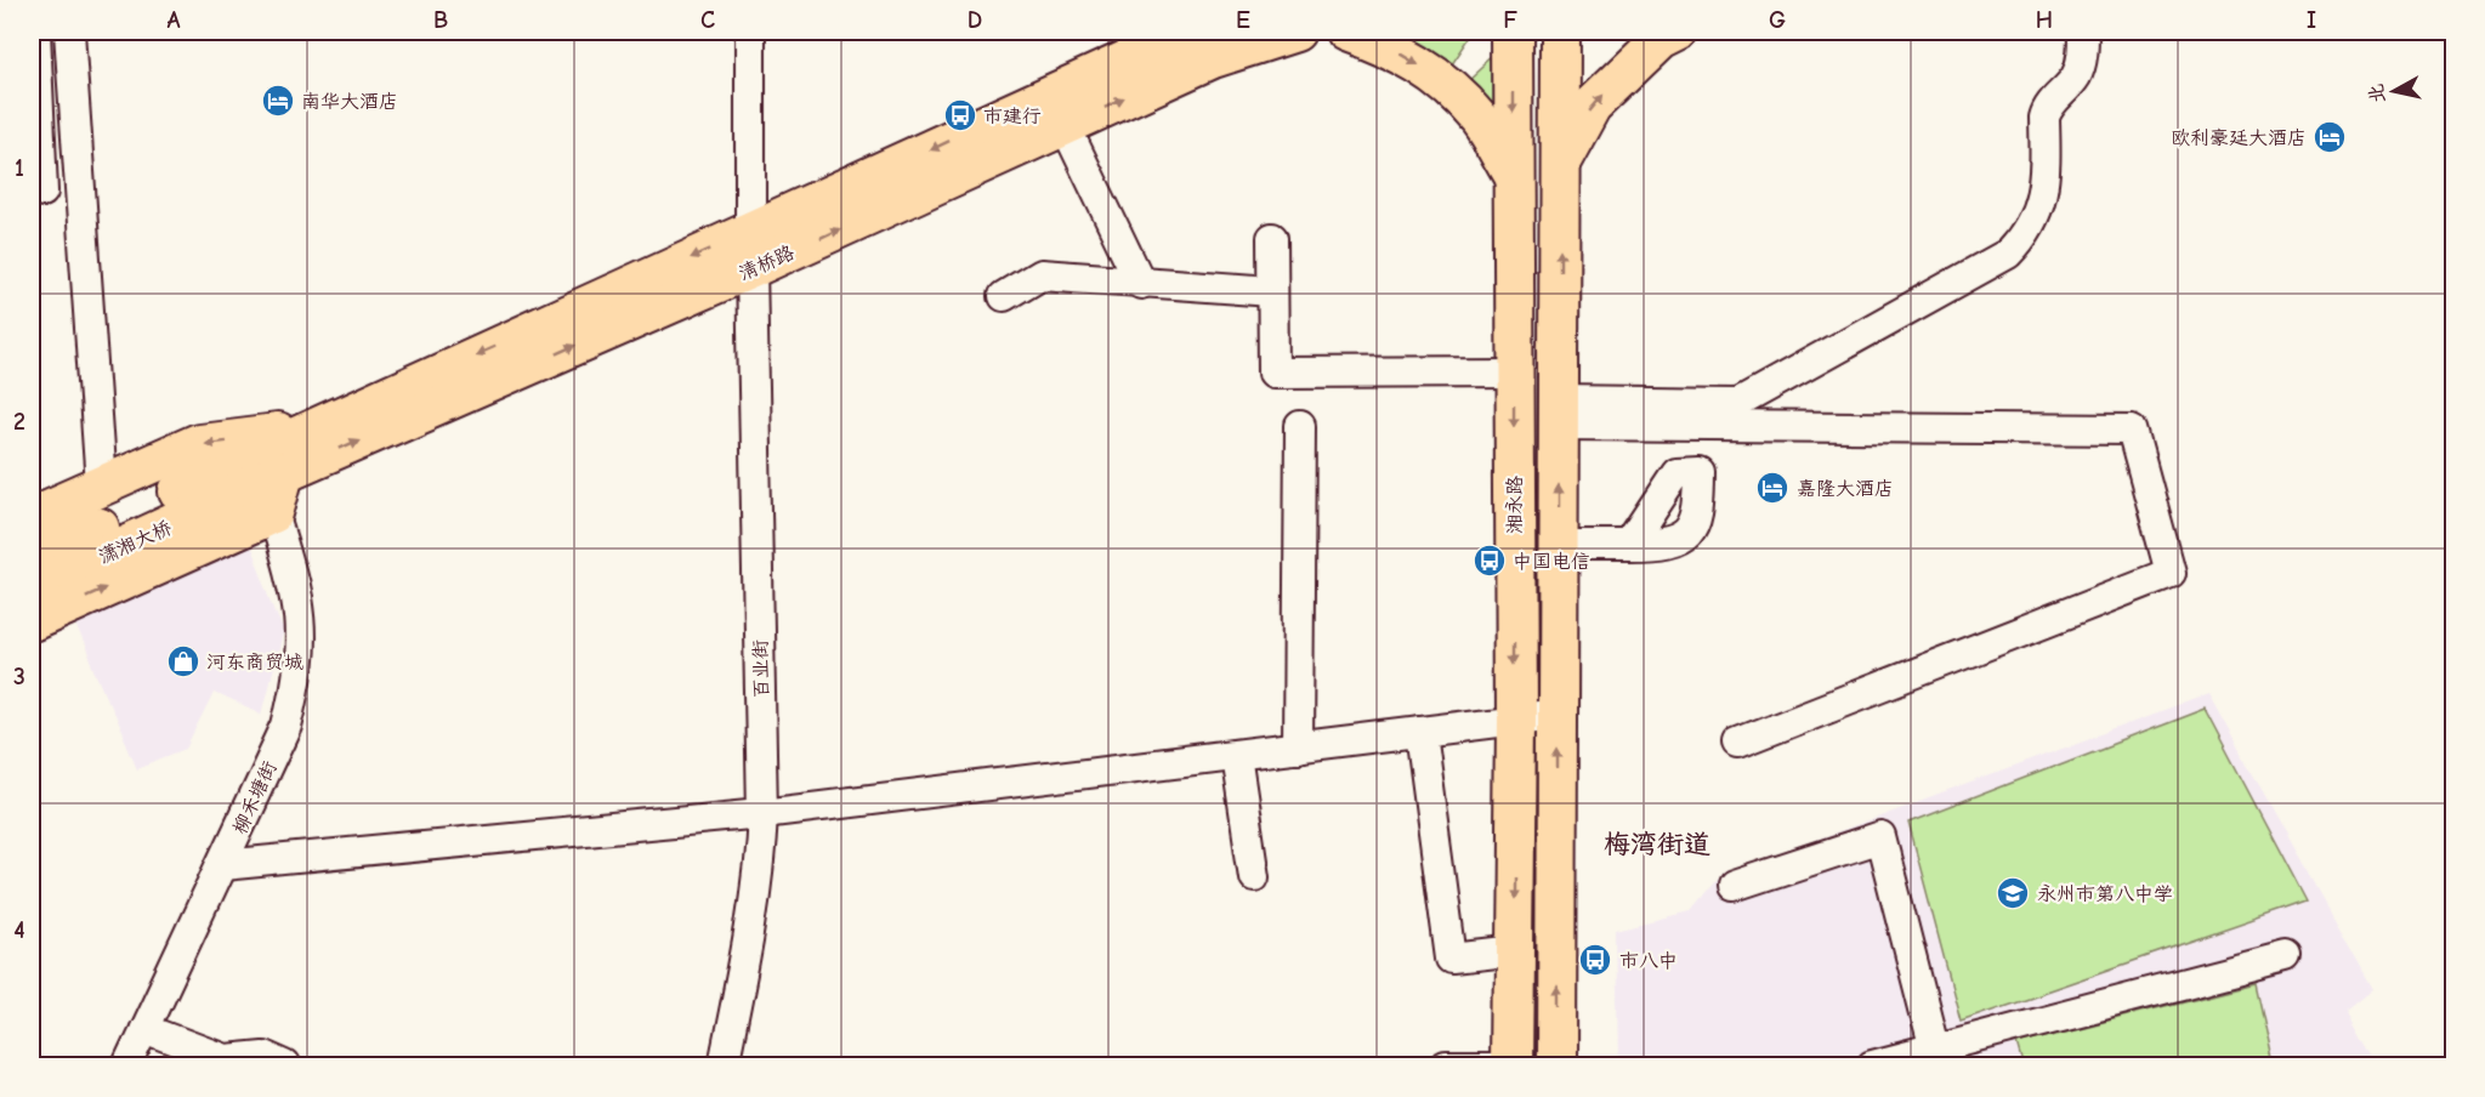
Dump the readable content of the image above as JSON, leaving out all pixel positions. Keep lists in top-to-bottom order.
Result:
{
  "streets": {
    "main road": ["清桥路", "湘永路", "潇湘大桥"],
    "street": ["百业街", "柳禾塘街"]
  },
  "crossings": [
    ["清桥路", "潇湘大桥"],
    ["清桥路", "百业街"]
  ],
  "districts": ["梅湾街道"],
  "places": {
    "hotel": ["南华大酒店", "欧利豪廷大酒店", "嘉隆大酒店"],
    "bus stop": ["市建行", "中国电信", "市八中"],
    "shop": ["河东商贸城"],
    "school or university": ["永州市第八中学"]
  },
  "north": "left",
  "grid": {
    "columns": [
      "A",
      "B",
      "C",
      "D",
      "E",
      "F",
      "G",
      "H",
      "I"
    ],
    "rows": [
      "1",
      "2",
      "3",
      "4"
    ]
  }
}
